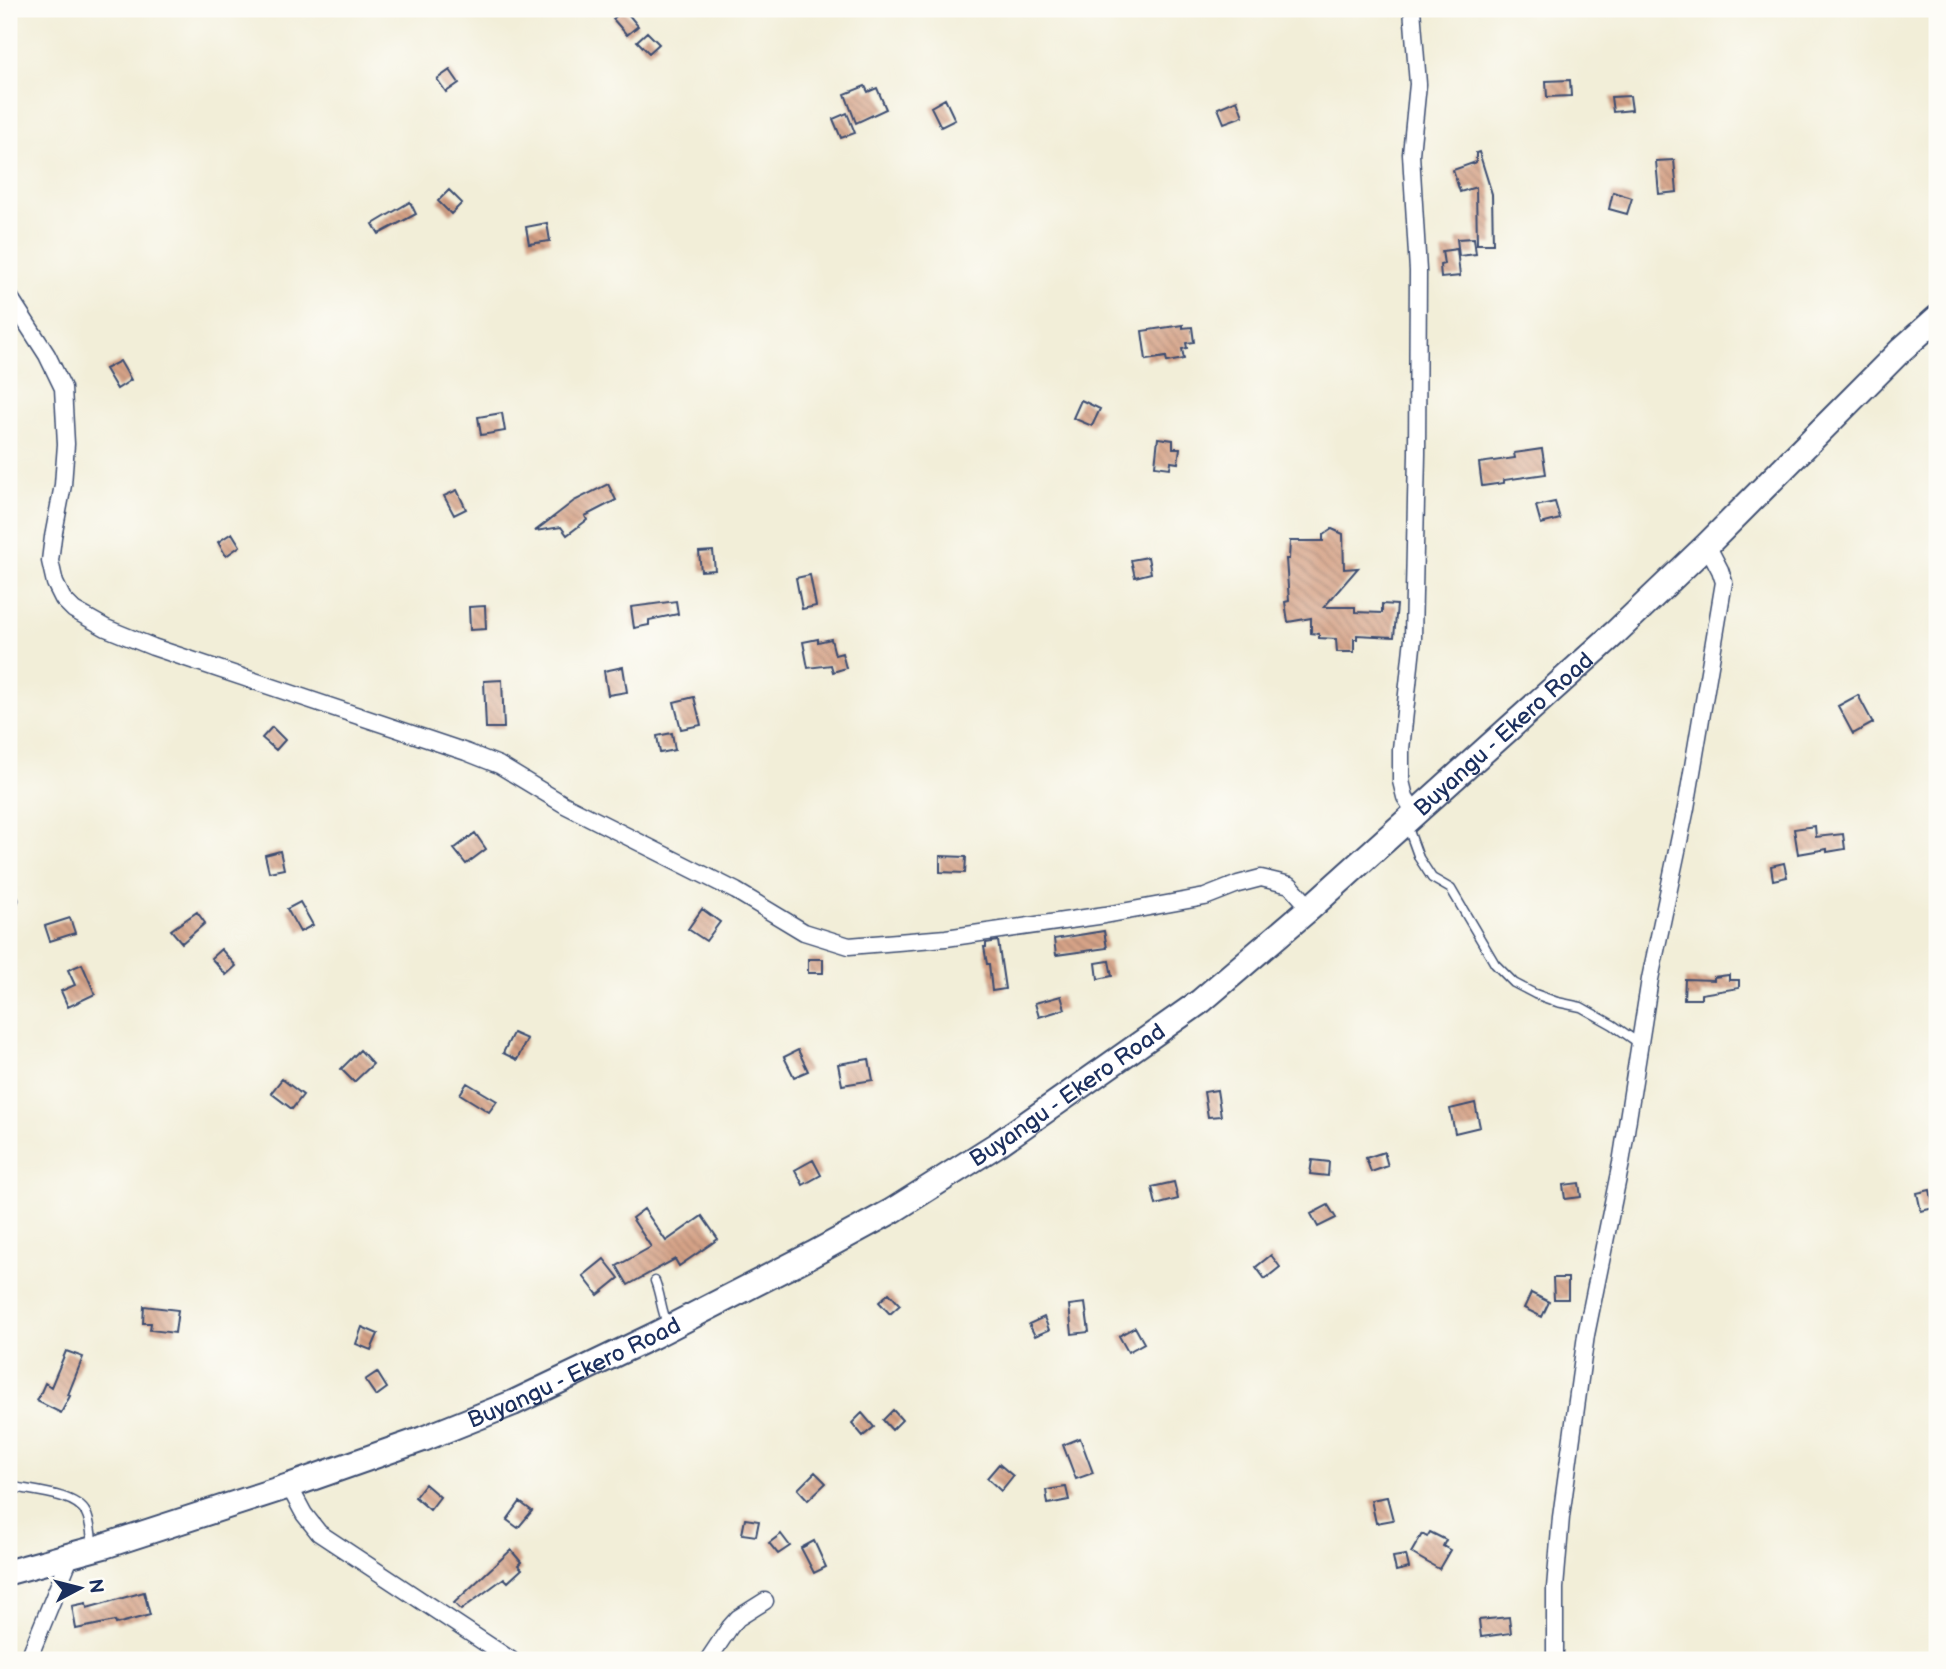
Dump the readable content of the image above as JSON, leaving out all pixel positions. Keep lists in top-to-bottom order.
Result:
{
  "streets": {
    "main road": ["Buyangu - Ekero Road"]
  },
  "north": "right"
}
